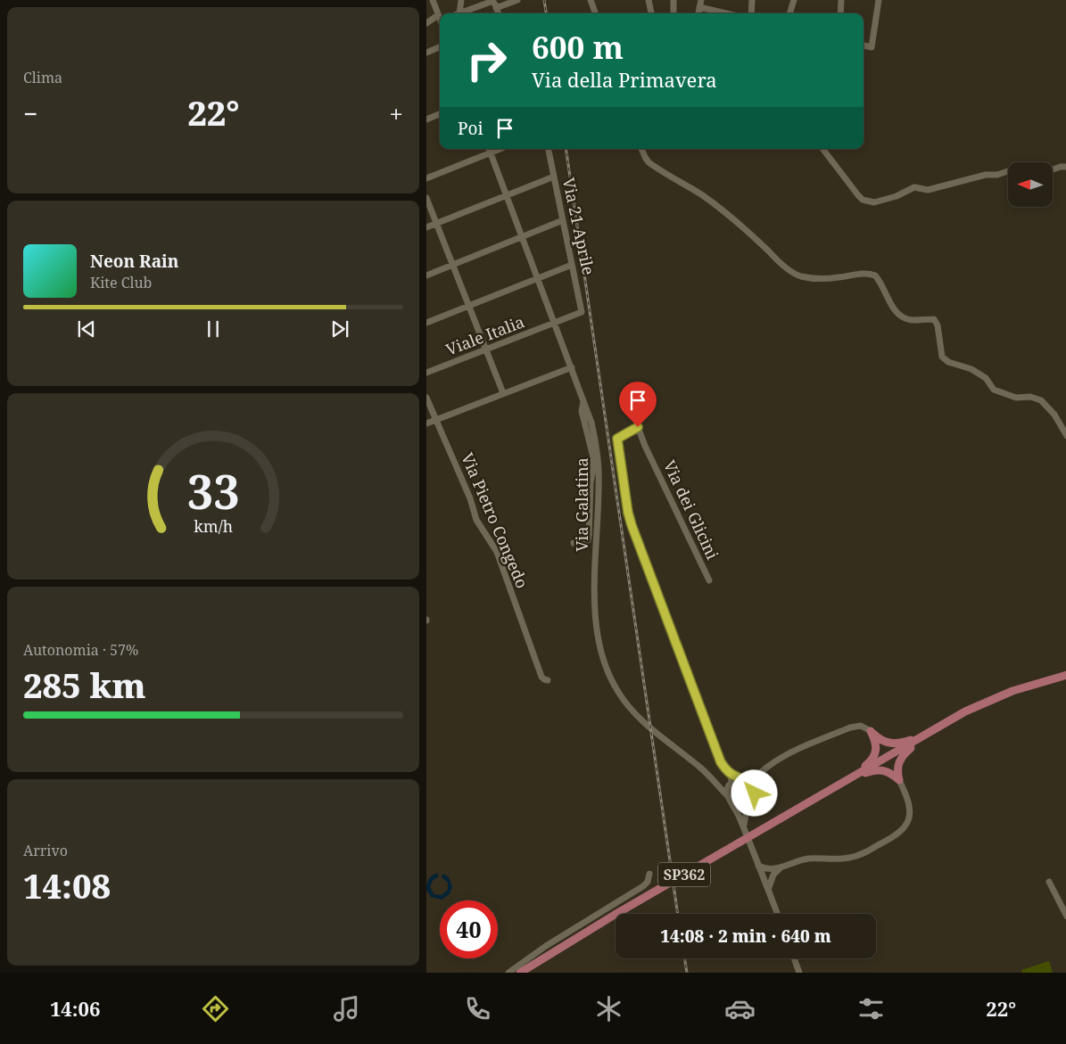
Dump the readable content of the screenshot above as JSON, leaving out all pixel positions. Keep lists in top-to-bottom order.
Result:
{
  "streets": {
    "main road": ["SP362"],
    "street": [
      "Via 21 Aprile",
      "Viale Italia",
      "Via Galatina",
      "Via dei Glicini",
      "Via Pietro Congedo"
    ]
  },
  "crossings": [
    ["Via 21 Aprile", "Viale Italia"],
    ["Viale Italia", "Via Galatina"]
  ],
  "north": "left",
  "page": {
    "tile": [
      "Clima",
      ["Autonomia · 57%", "285 km"],
      ["Arrivo", "14:08"]
    ],
    "turn": ["600 m", "Via della Primavera"],
    "heat": ["−", "22°", "+"],
    "then": "Poi",
    "song": ["Neon Rain", "Kite Club"],
    "limit": "40",
    "trip": "14:08 · 2 min · 640 m",
    "tabs": ["14:06", "22°"],
    "gauge": ["33", "km/h"]
  }
}
